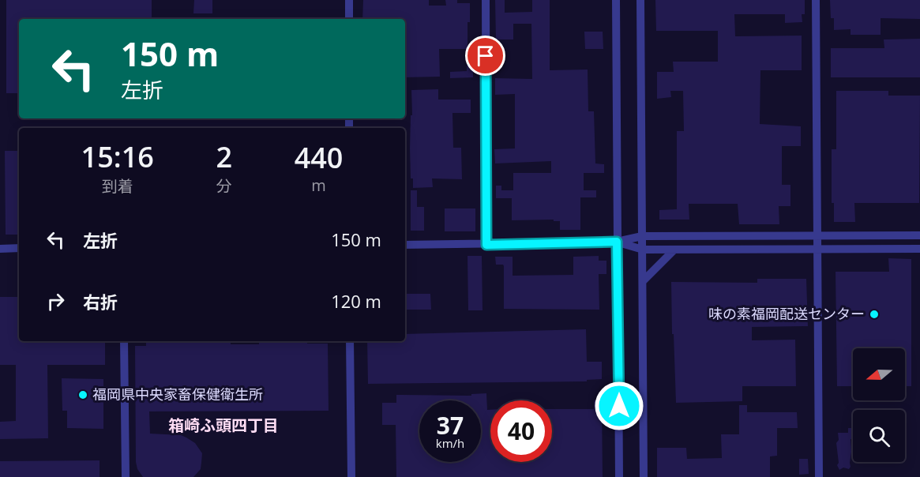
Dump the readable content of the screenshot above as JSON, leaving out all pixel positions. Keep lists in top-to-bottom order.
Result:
{
  "districts": ["箱崎ふ頭四丁目"],
  "places": ["味の素福岡配送センター", "福岡県中央家畜保健衛生所"],
  "north": "left",
  "page": {
    "turn": ["150 m", "左折"],
    "eta": [
      "15:16",
      "到着",
      "2",
      "分",
      "440",
      "m"
    ],
    "list": [
      {
        "name": "左折",
        "value": "150 m"
      },
      {
        "name": "右折",
        "value": "120 m"
      }
    ],
    "speed": "37 km/h",
    "limit": "40"
  }
}
